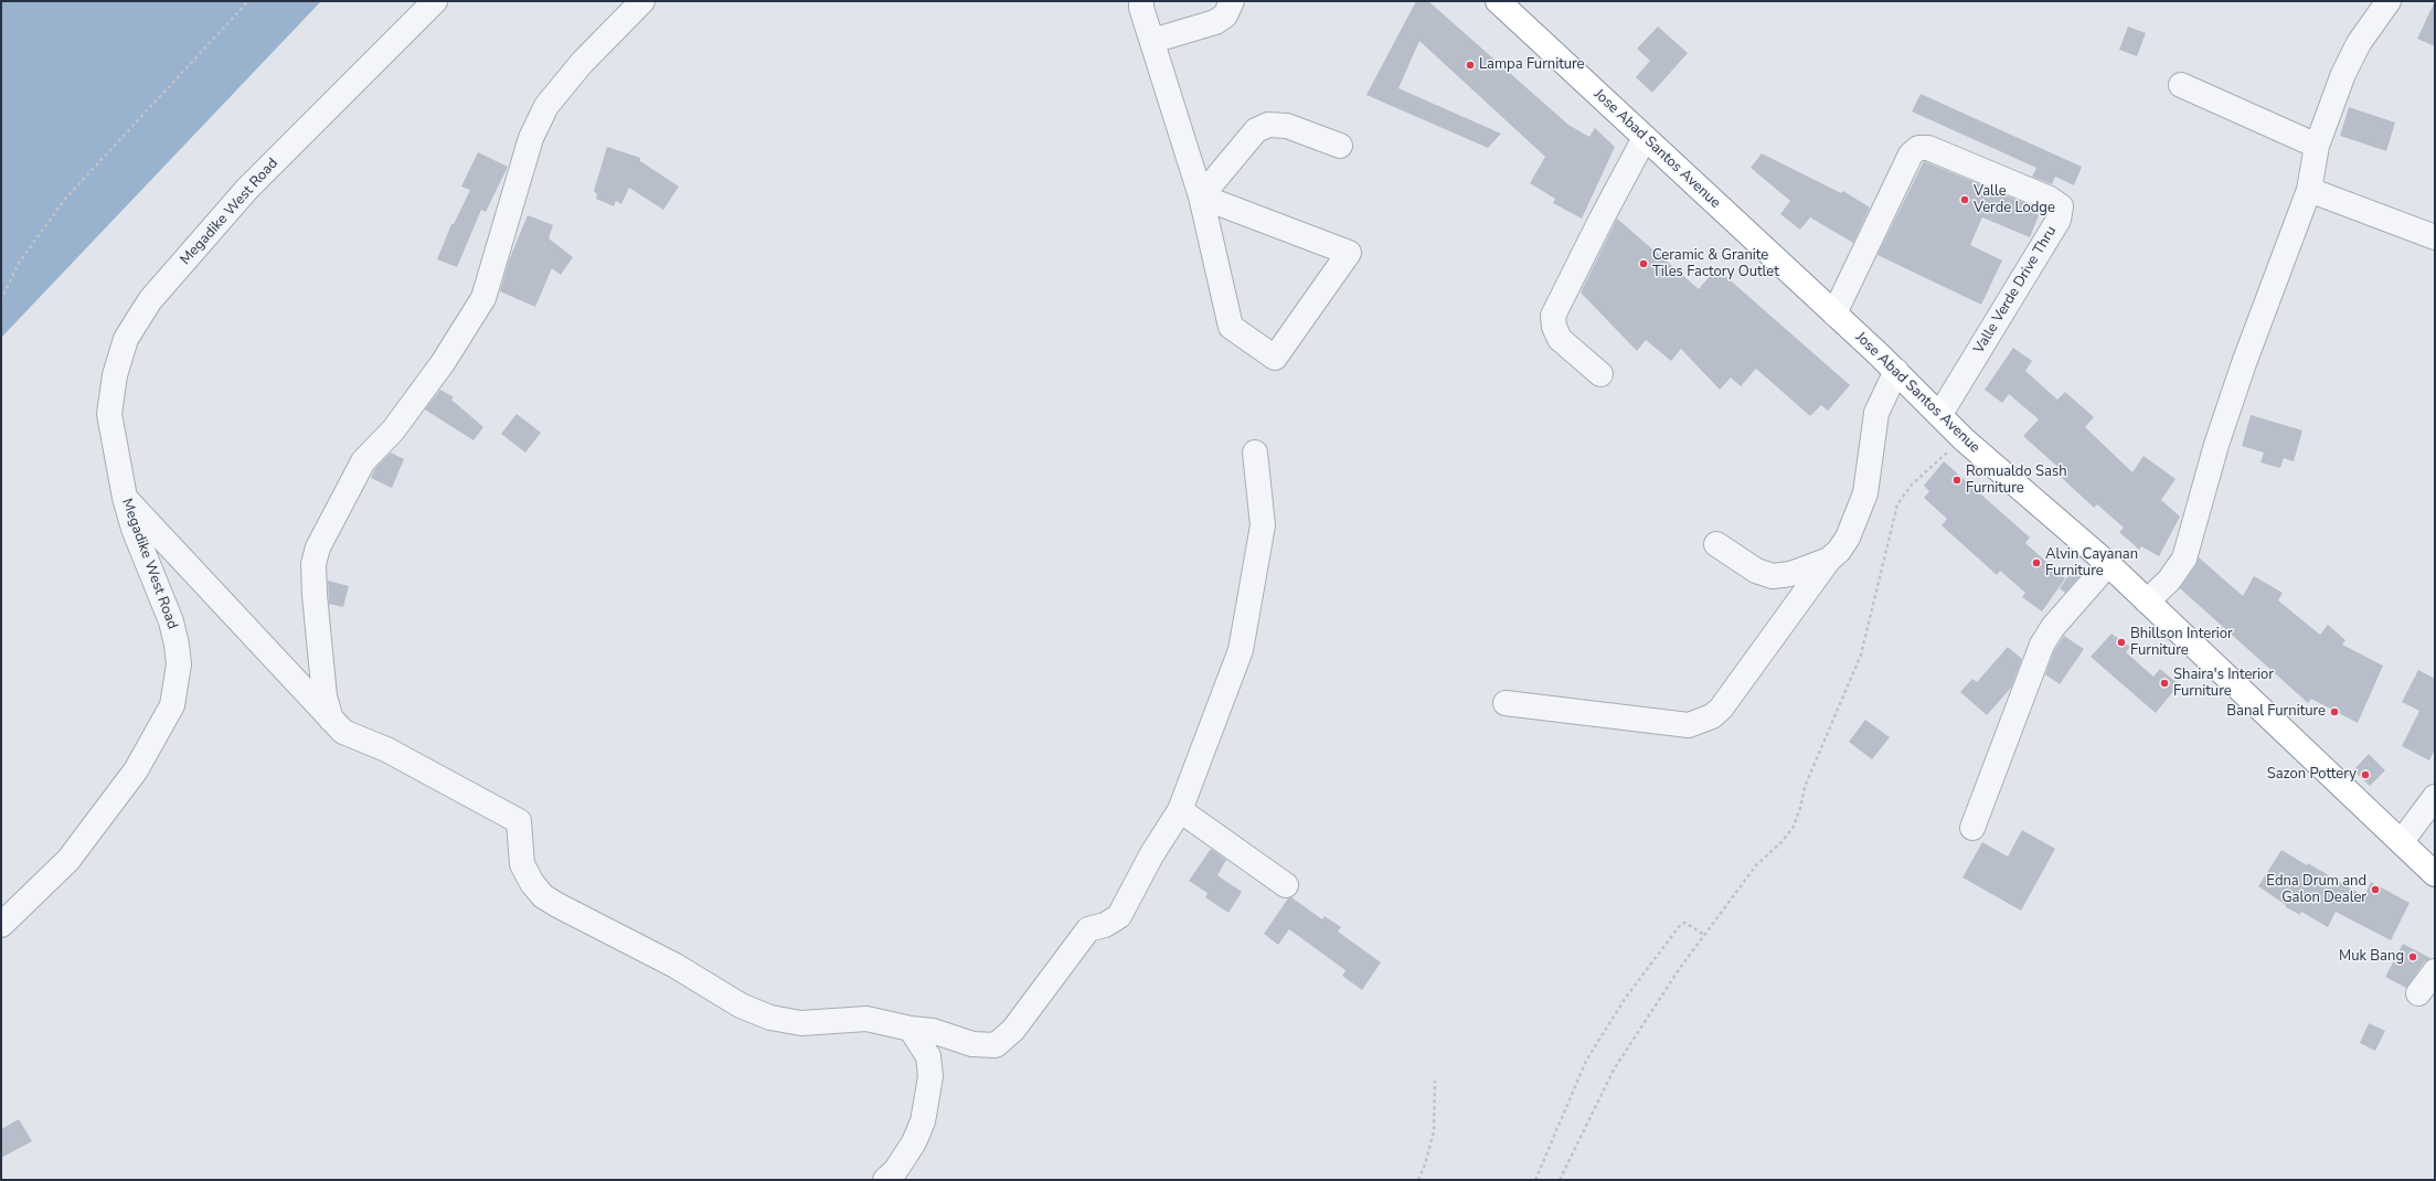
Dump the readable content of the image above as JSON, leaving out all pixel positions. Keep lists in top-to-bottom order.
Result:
{
  "streets": {
    "highway": ["Jose Abad Santos Avenue"],
    "street": ["Megadike West Road", "Valle Verde Drive Thru"]
  },
  "crossings": [
    ["Jose Abad Santos Avenue", "Valle Verde Drive Thru"]
  ],
  "places": [
    "Lampa Furniture",
    "Valle Verde Lodge",
    "Ceramic & Granite Tiles Factory Outlet",
    "Romualdo Sash Furniture",
    "Alvin Cayanan Furniture",
    "Bhillson Interior Furniture",
    "Shaira's Interior Furniture",
    "Banal Furniture",
    "Sazon Pottery",
    "Edna Drum and Galon Dealer",
    "Muk Bang"
  ]
}
